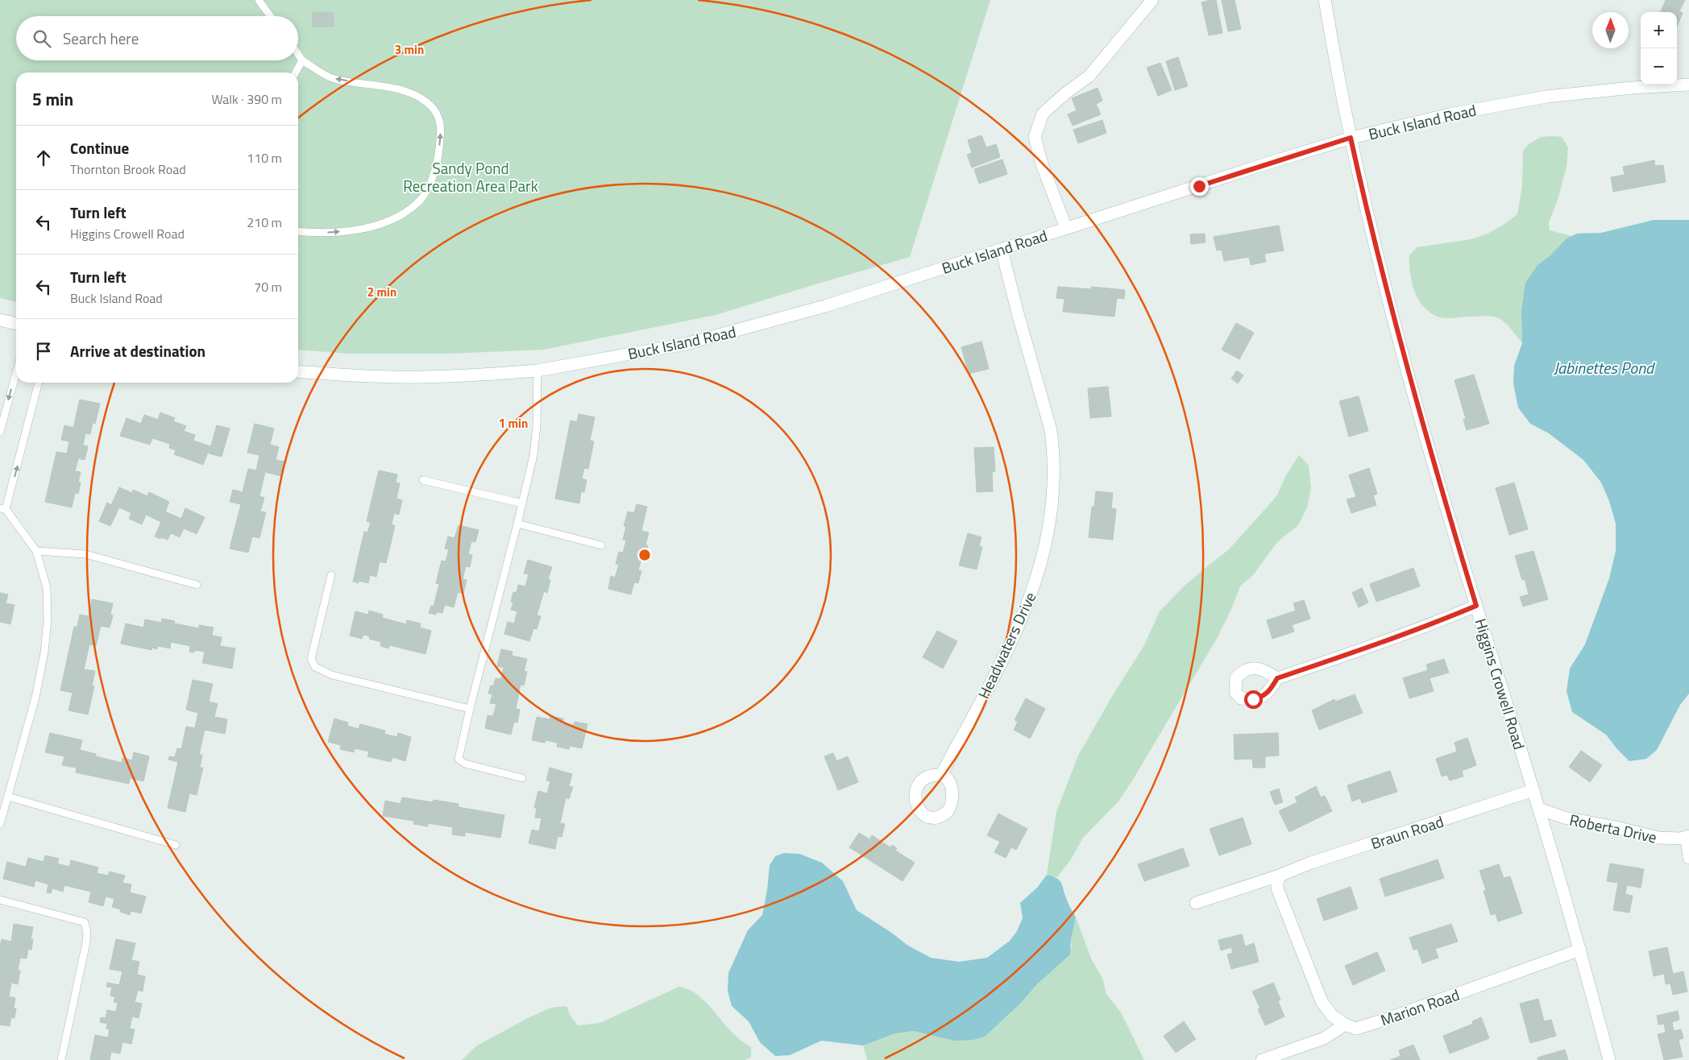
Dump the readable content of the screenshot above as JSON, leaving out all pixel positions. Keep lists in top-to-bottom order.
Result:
{
  "streets": {
    "main road": [
      "Buck Island Road",
      "Headwaters Drive",
      "Higgins Crowell Road",
      "Roberta Drive",
      "Braun Road",
      "Marion Road"
    ]
  },
  "crossings": [
    ["Buck Island Road", "Headwaters Drive"],
    ["Buck Island Road", "Higgins Crowell Road"],
    ["Higgins Crowell Road", "Roberta Drive"],
    ["Higgins Crowell Road", "Braun Road"],
    ["Higgins Crowell Road", "Marion Road"]
  ],
  "water": ["Jabinettes Pond"],
  "parks": ["Sandy Pond Recreation Area Park"],
  "north": "top",
  "page": {
    "map_buttons": ["+", "−"],
    "search": "Search here",
    "heading": ["5 min", "Walk · 390 m"],
    "list": [
      ["Continue", "Thornton Brook Road", "110 m"],
      ["Turn left", "Higgins Crowell Road", "210 m"],
      ["Turn left", "Buck Island Road", "70 m"],
      "Arrive at destination"
    ]
  },
  "rings": ["3 min", "2 min", "1 min"]
}
